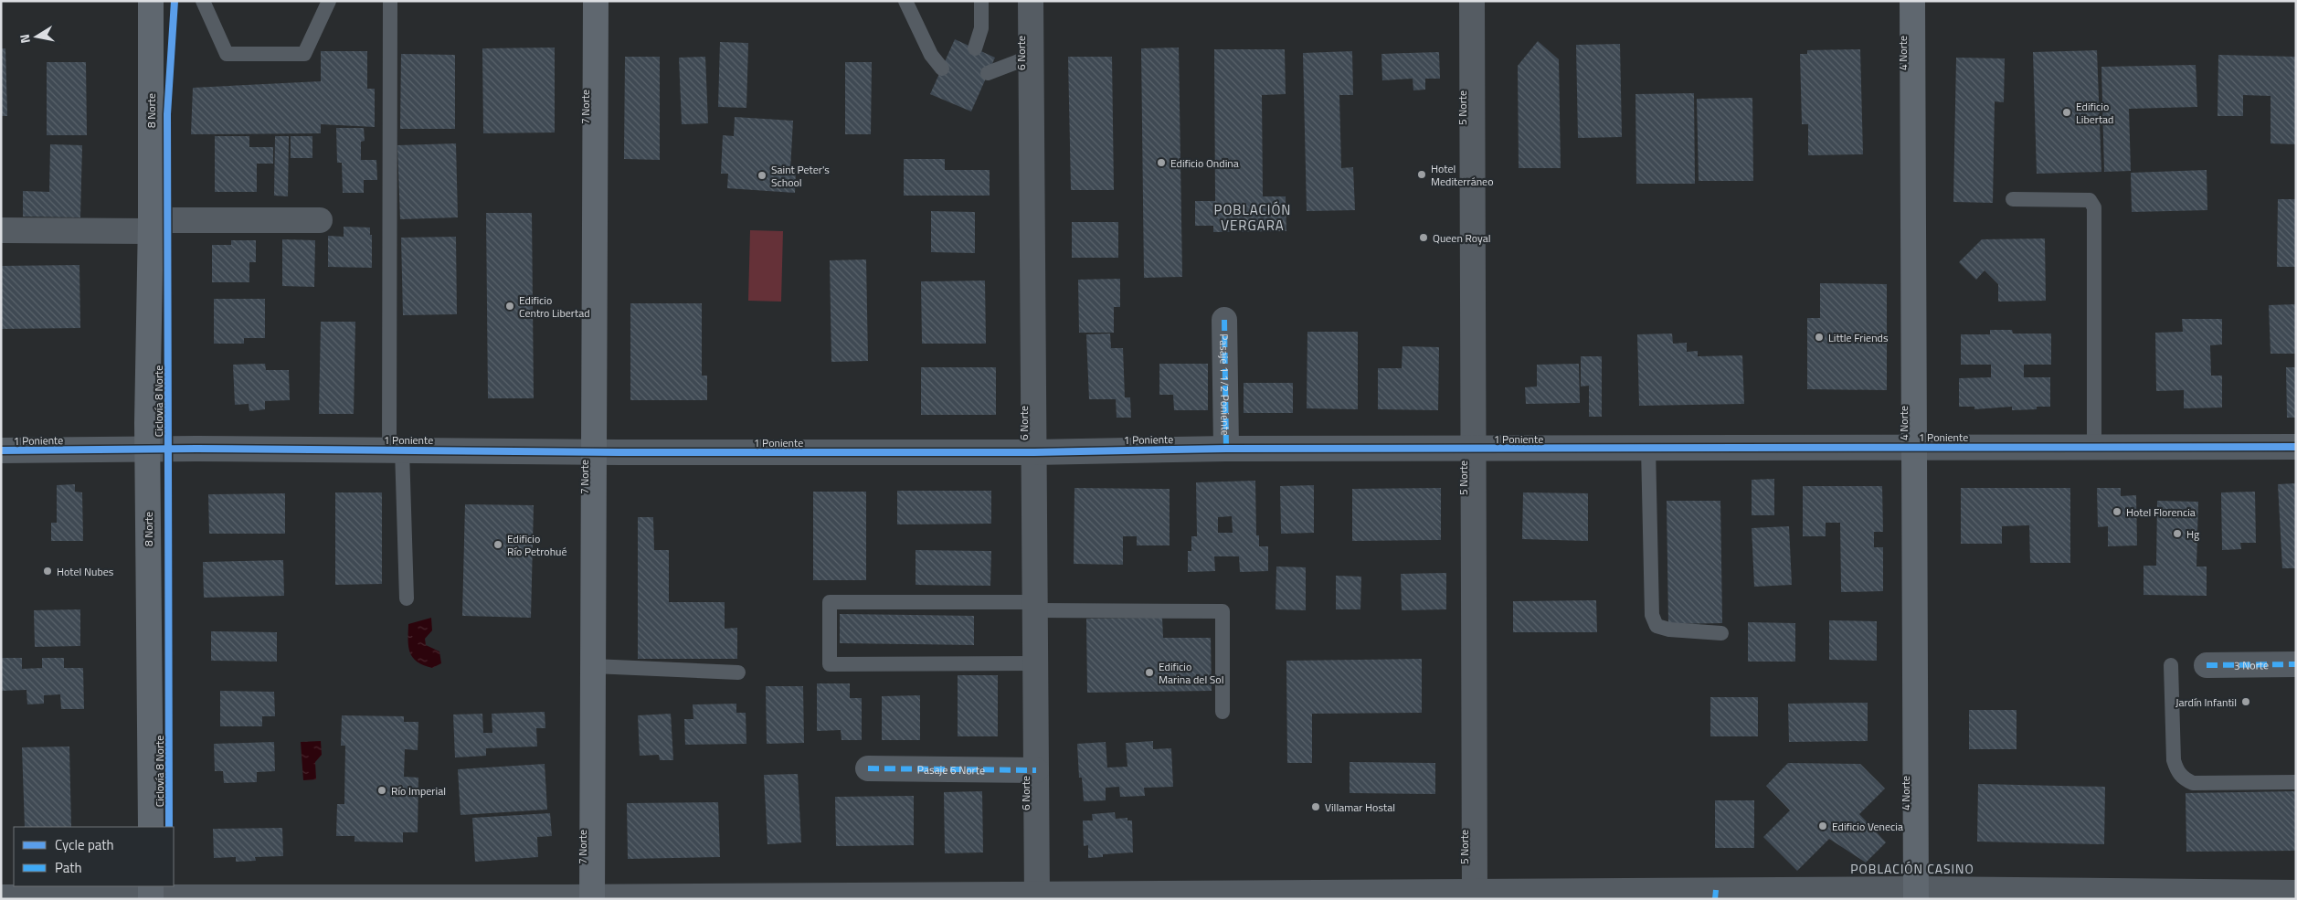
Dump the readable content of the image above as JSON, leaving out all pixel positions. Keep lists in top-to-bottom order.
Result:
{
  "streets": {
    "street": [
      "6 Norte",
      "4 Norte",
      "7 Norte",
      "5 Norte",
      "8 Norte",
      "Pasaje 1 1/2 Poniente",
      "1 Poniente",
      "3 Norte",
      "Pasaje 6 Norte"
    ],
    "cycle path": ["Ciclovía 8 Norte"]
  },
  "crossings": [
    ["6 Norte", "1 Poniente"],
    ["6 Norte", "Pasaje 6 Norte"],
    ["4 Norte", "1 Poniente"],
    ["7 Norte", "1 Poniente"],
    ["5 Norte", "1 Poniente"],
    ["8 Norte", "1 Poniente"],
    ["Pasaje 1 1/2 Poniente", "1 Poniente"]
  ],
  "districts": ["POBLACIÓN VERGARA", "POBLACIÓN CASINO"],
  "places": [
    "Edificio Libertad",
    "Edificio Ondina",
    "Hotel Mediterráneo",
    "Saint Peter's School",
    "Queen Royal",
    "Edificio Centro Libertad",
    "Little Friends",
    "Hotel Florencia",
    "Hg",
    "Edificio Río Petrohué",
    "Hotel Nubes",
    "Edificio Marina del Sol",
    "Jardín Infantil",
    "Río Imperial",
    "Villamar Hostal",
    "Edificio Venecia"
  ],
  "legend": ["Cycle path", "Path"],
  "north": "left"
}
